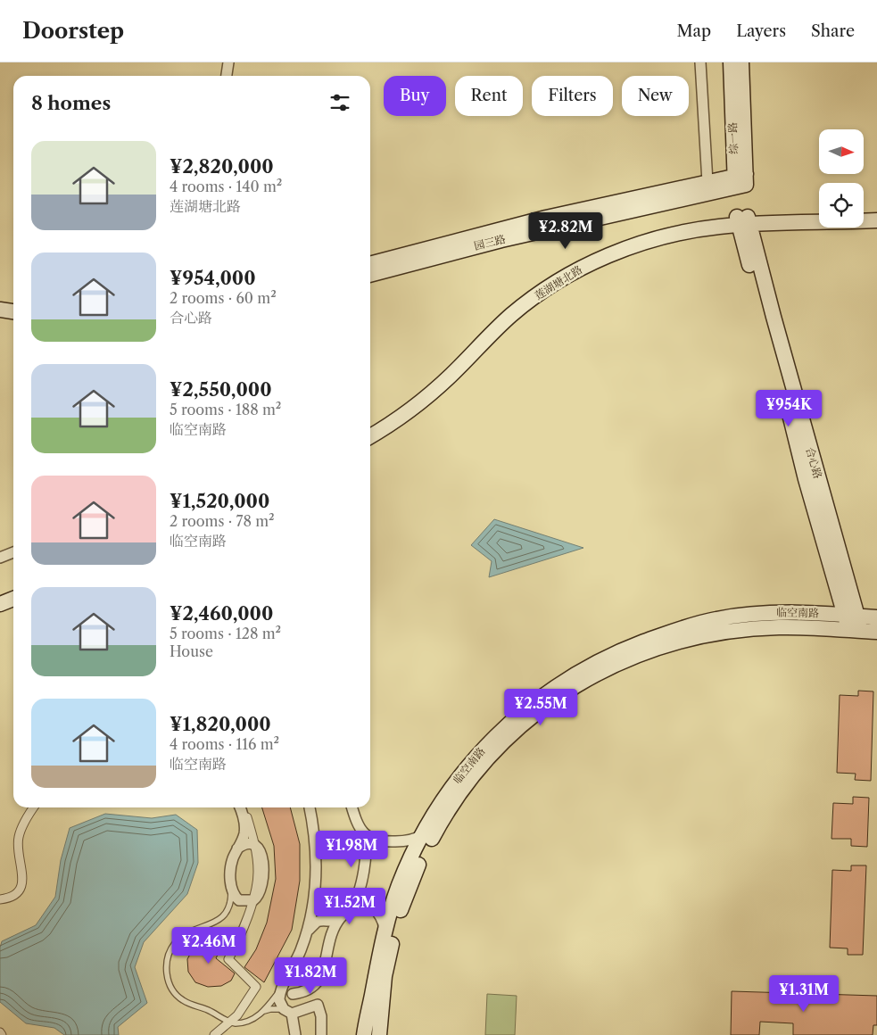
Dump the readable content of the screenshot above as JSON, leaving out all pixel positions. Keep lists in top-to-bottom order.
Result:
{
  "streets": {
    "main road": [
      "综一路",
      "园三路",
      "莲湖塘北路",
      "合心路",
      "临空南路"
    ]
  },
  "crossings": [
    ["综一路", "园三路"],
    ["莲湖塘北路", "合心路"],
    ["合心路", "临空南路"]
  ],
  "north": "right",
  "page": {
    "header": "Doorstep",
    "nav": ["Map", "Layers", "Share"],
    "chip": [
      "Buy",
      "Rent",
      "Filters",
      "New"
    ],
    "heading": "8 homes",
    "list": [
      {
        "name": "¥2,820,000",
        "note": "4 rooms · 140 m² · 莲湖塘北路"
      },
      {
        "name": "¥954,000",
        "note": "2 rooms · 60 m² · 合心路"
      },
      {
        "name": "¥2,550,000",
        "note": "5 rooms · 188 m² · 临空南路"
      },
      {
        "name": "¥1,520,000",
        "note": "2 rooms · 78 m² · 临空南路"
      },
      {
        "name": "¥2,460,000",
        "note": "5 rooms · 128 m² · House"
      },
      {
        "name": "¥1,820,000",
        "note": "4 rooms · 116 m² · 临空南路"
      }
    ],
    "price": [
      "¥2.82M",
      "¥954K",
      "¥2.55M",
      "¥1.98M",
      "¥1.52M",
      "¥2.46M",
      "¥1.82M",
      "¥1.31M"
    ]
  }
}
